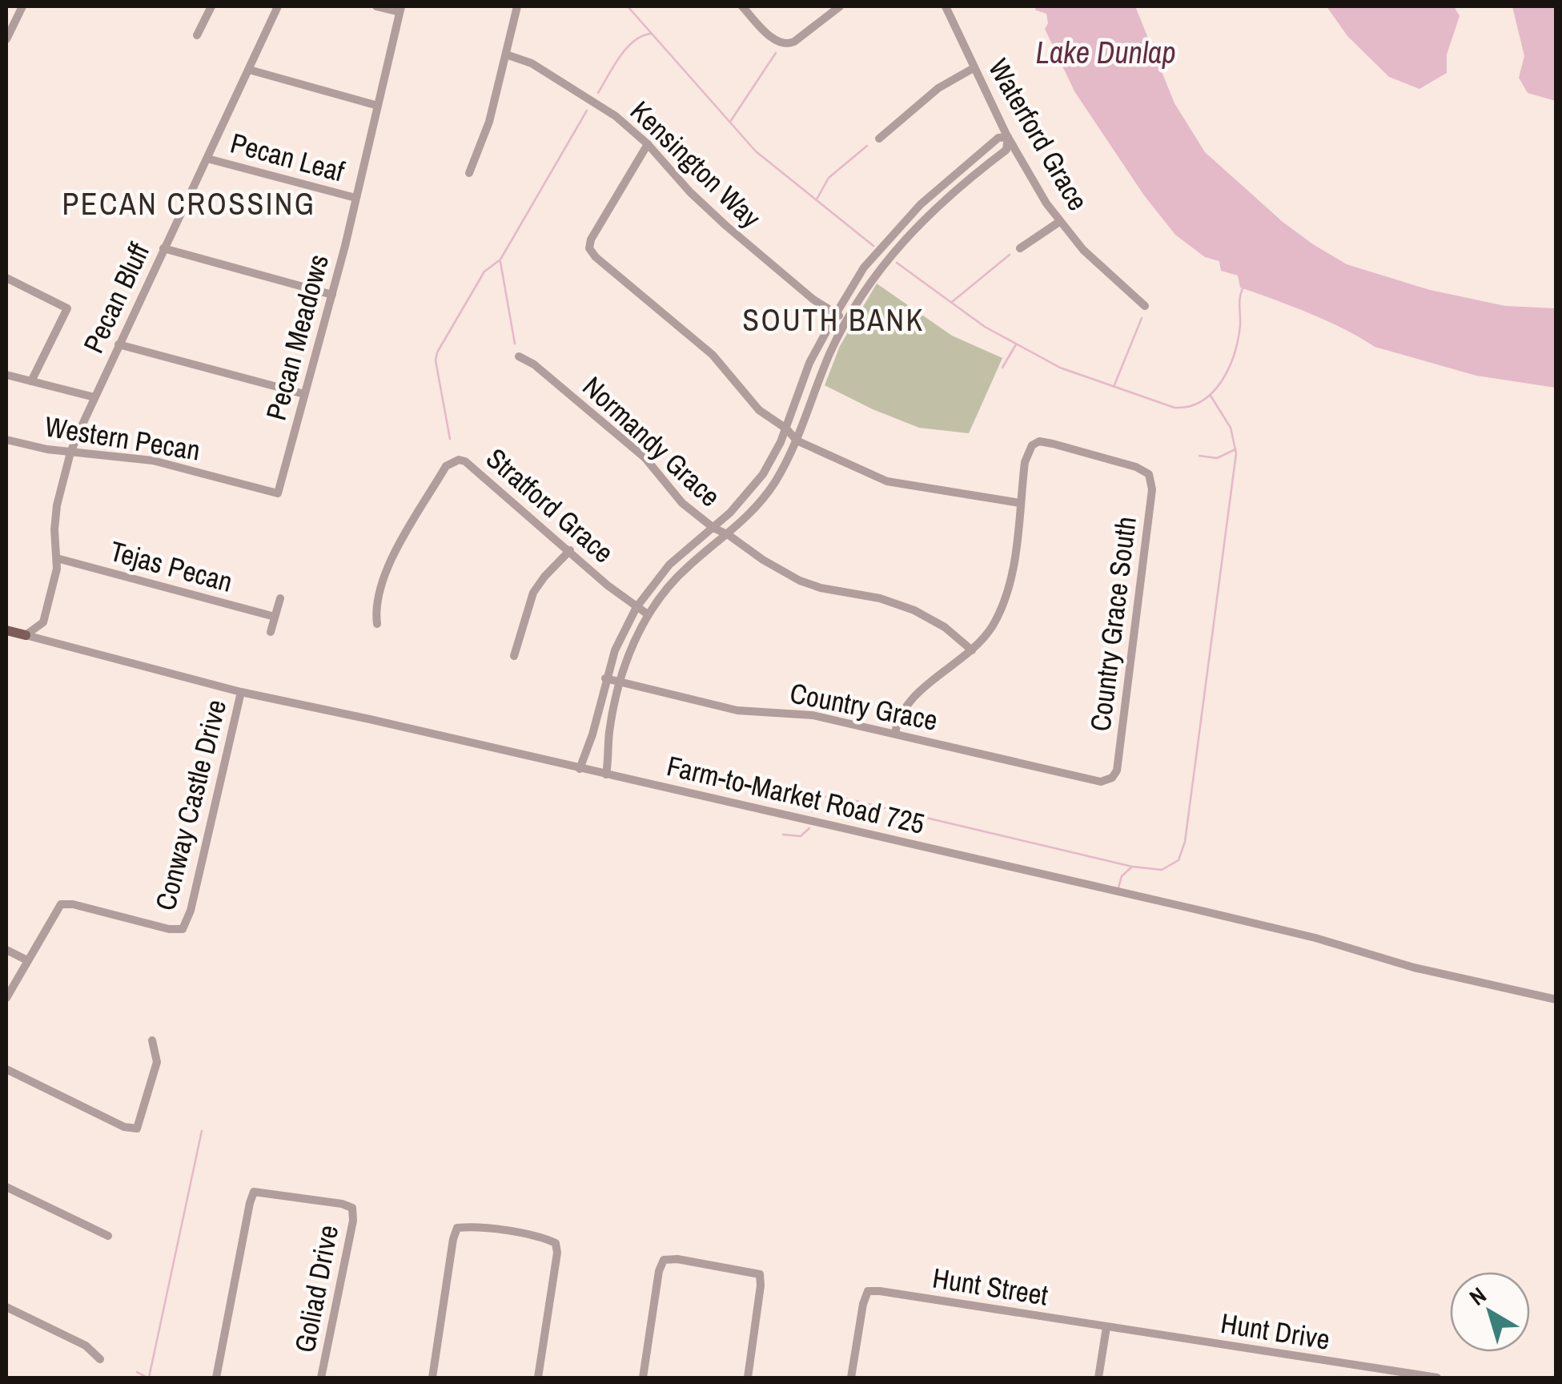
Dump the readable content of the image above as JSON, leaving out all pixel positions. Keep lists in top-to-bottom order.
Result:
{
  "streets": {
    "street": [
      "Waterford Grace",
      "Pecan Leaf",
      "Kensington Way",
      "Pecan Bluff",
      "Pecan Meadows",
      "Western Pecan",
      "Normandy Grace",
      "Stratford Grace",
      "Tejas Pecan",
      "Country Grace South",
      "Country Grace",
      "Farm-to-Market Road 725",
      "Conway Castle Drive",
      "Hunt Street",
      "Goliad Drive",
      "Hunt Drive"
    ]
  },
  "crossings": [
    ["Pecan Leaf", "Pecan Bluff"],
    ["Pecan Leaf", "Pecan Meadows"],
    ["Pecan Bluff", "Western Pecan"],
    ["Pecan Bluff", "Tejas Pecan"],
    ["Pecan Meadows", "Western Pecan"],
    ["Country Grace South", "Country Grace"],
    ["Farm-to-Market Road 725", "Conway Castle Drive"],
    ["Hunt Street", "Hunt Drive"]
  ],
  "districts": ["PECAN CROSSING", "SOUTH BANK"],
  "water": ["Lake Dunlap"],
  "north": "top left"
}
